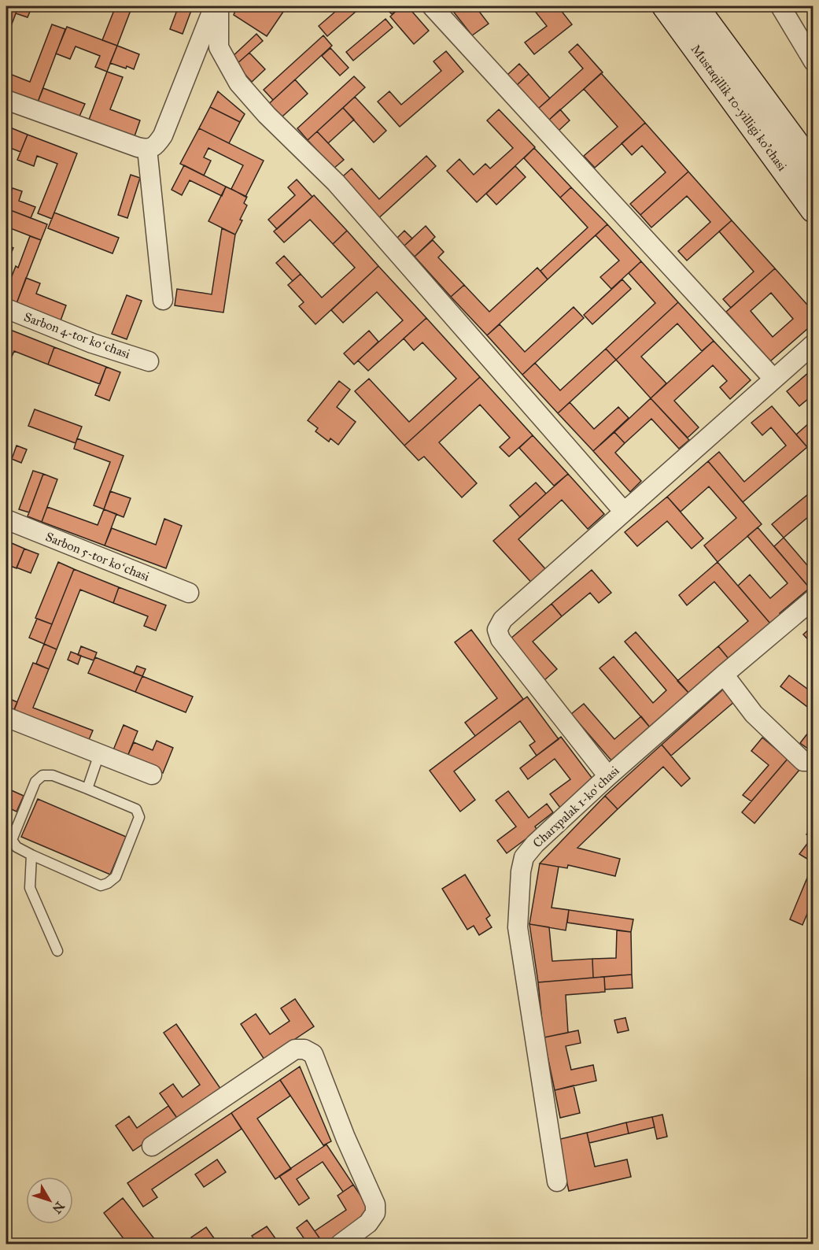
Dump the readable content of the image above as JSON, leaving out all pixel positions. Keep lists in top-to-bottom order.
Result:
{
  "streets": {
    "main road": ["Mustaqillik 10-yilligi ko'chasi"],
    "street": ["Sarbon 4-tor koʻchasi", "Sarbon 5-tor koʻchasi", "Charxpalak 1-koʻchasi"]
  },
  "north": "bottom right"
}
